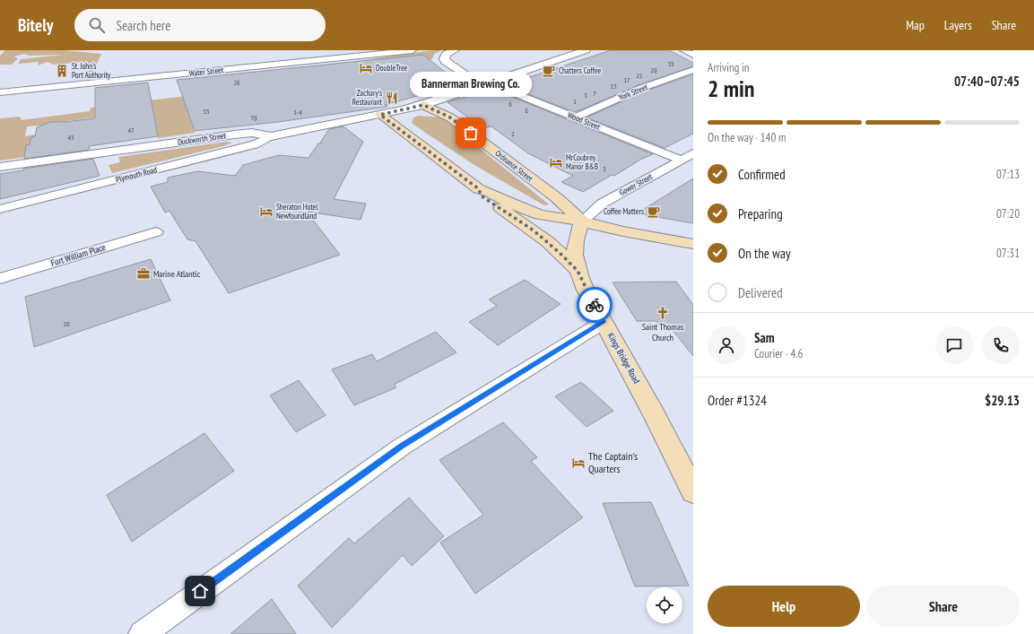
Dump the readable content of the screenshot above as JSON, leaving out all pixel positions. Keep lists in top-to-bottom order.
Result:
{
  "streets": {
    "main road": ["Ordnance Street", "Kings Bridge Road"],
    "street": [
      "Water Street",
      "York Street",
      "Wood Street",
      "Duckworth Street",
      "Plymouth Road",
      "Gower Street",
      "Fort William Place"
    ]
  },
  "crossings": [
    ["York Street", "Wood Street"],
    ["Wood Street", "Duckworth Street"],
    ["Wood Street", "Gower Street"],
    ["Duckworth Street", "Ordnance Street"],
    ["Duckworth Street", "Plymouth Road"],
    ["Ordnance Street", "Gower Street"],
    ["Ordnance Street", "Kings Bridge Road"],
    ["Gower Street", "Kings Bridge Road"]
  ],
  "places": {
    "hotel": [
      "DoubleTree",
      "MrCoubrey Manor B&B",
      "Sheraton Hotel Newfoundland",
      "The Captain's Quarters"
    ],
    "building": ["St. John's Port Authority"],
    "cafe": ["Chatters Coffee", "Coffee Matters"],
    "restaurant": ["Zachary's Restaurant"],
    "other": ["Bannerman Brewing Co."],
    "office": ["Marine Atlantic"],
    "church": ["Saint Thomas Church"]
  },
  "house_numbers": [
    "35",
    "29",
    "21",
    "17",
    "26",
    "13",
    "7",
    "5",
    "1",
    "6",
    "8",
    "55",
    "1-4",
    "59",
    "47",
    "2",
    "45",
    "5",
    "10"
  ],
  "page": {
    "header": "Bitely",
    "search": "Search here",
    "nav": ["Map", "Layers", "Share"],
    "heading": ["2 min", "Arriving in", "07:40–07:45"],
    "panel": [
      "Sam",
      "Courier · 4.6",
      "Order #1324",
      "$29.13"
    ],
    "bubble": "Bannerman Brewing Co.",
    "bar": "On the way · 140 m",
    "list": [
      ["Confirmed", "07:13"],
      ["Preparing", "07:20"],
      ["On the way", "07:31"],
      "Delivered"
    ],
    "buttons": ["Help", "Share"]
  }
}
